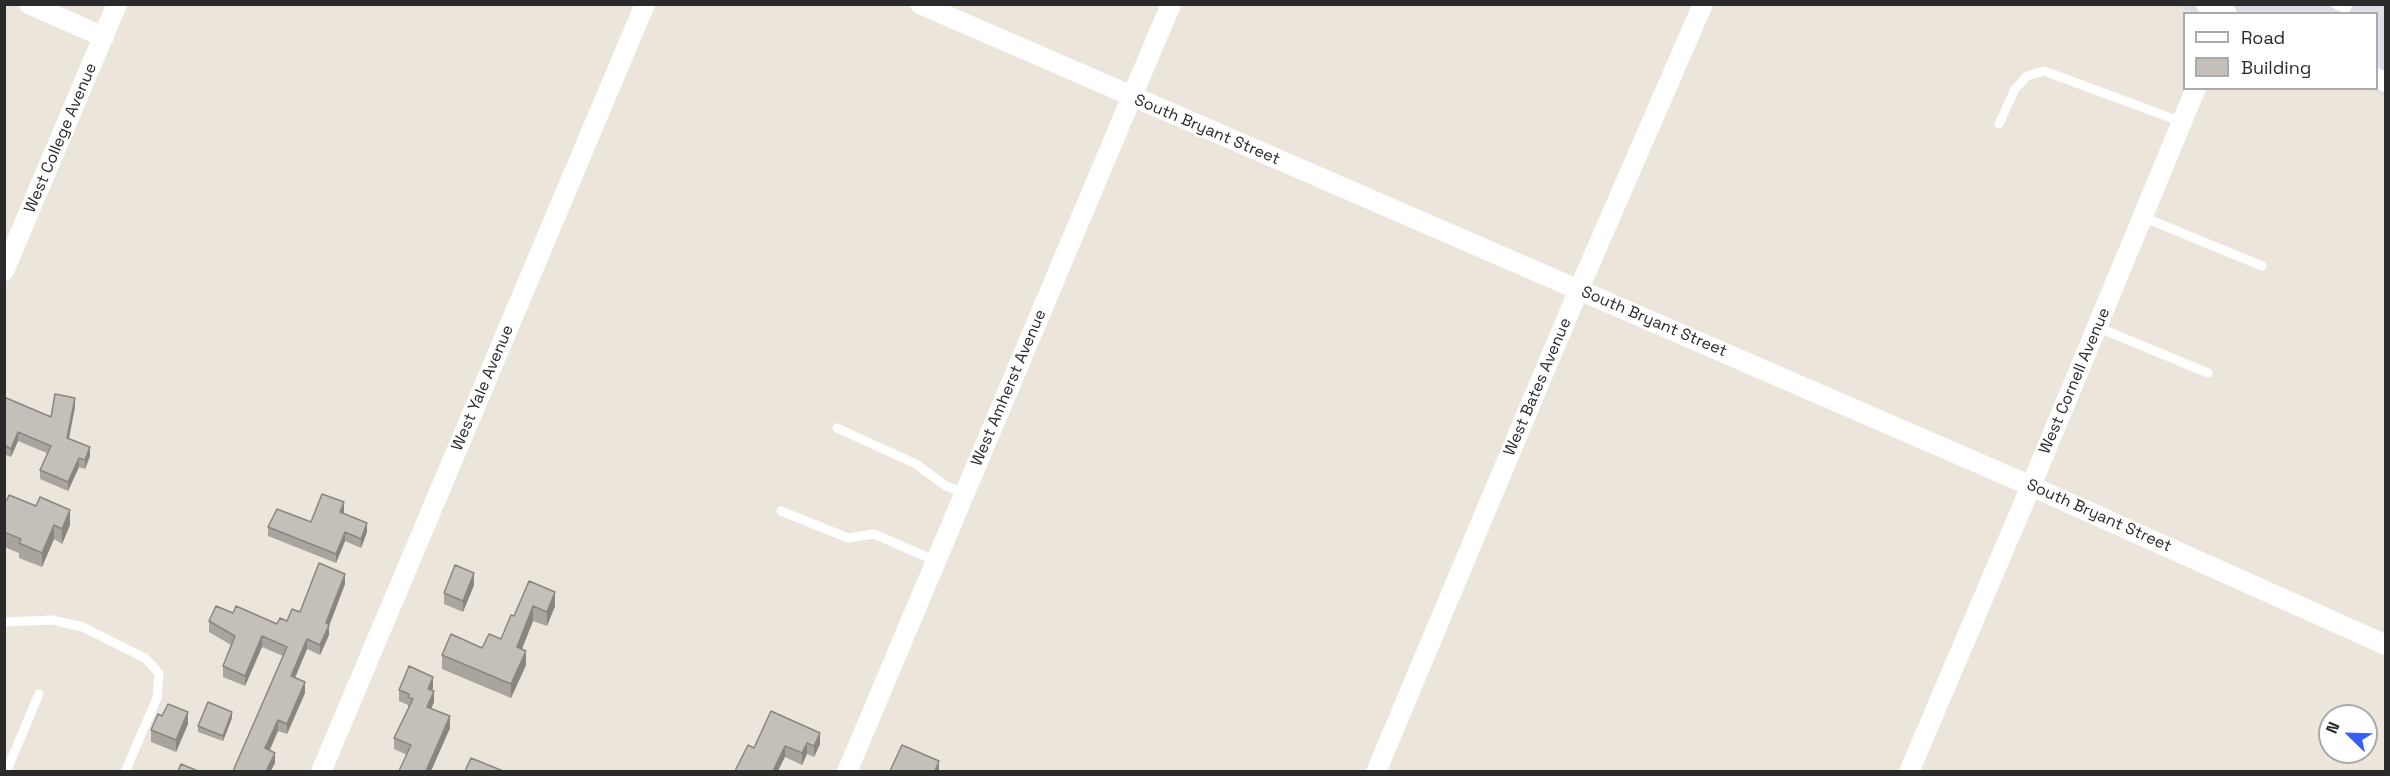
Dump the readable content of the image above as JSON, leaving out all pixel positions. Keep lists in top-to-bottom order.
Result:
{
  "streets": {
    "street": [
      "South Bryant Street",
      "West College Avenue",
      "West Cornell Avenue",
      "West Bates Avenue",
      "West Yale Avenue",
      "West Amherst Avenue"
    ]
  },
  "crossings": [
    ["South Bryant Street", "West Cornell Avenue"],
    ["South Bryant Street", "West Bates Avenue"],
    ["South Bryant Street", "West Amherst Avenue"]
  ],
  "legend": ["Road", "Building"],
  "north": "top left"
}
